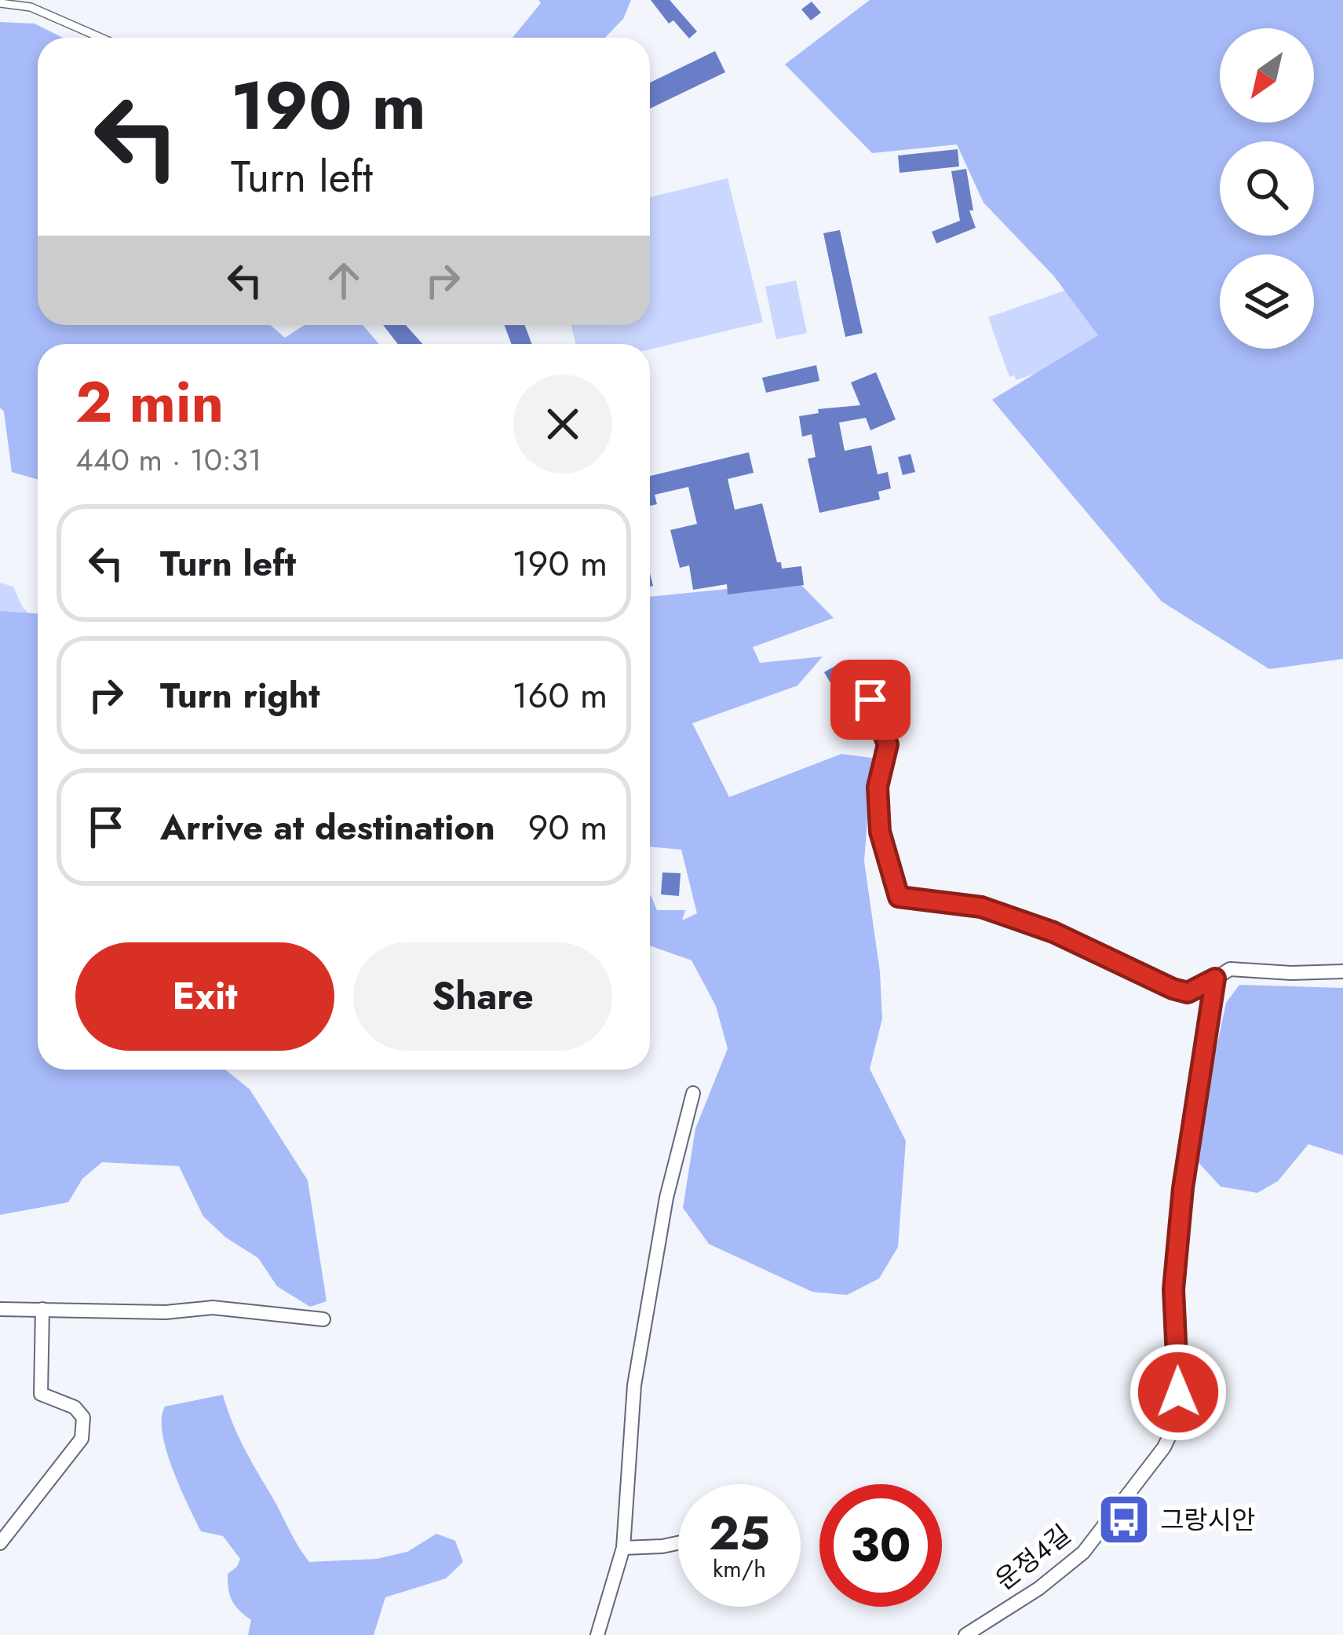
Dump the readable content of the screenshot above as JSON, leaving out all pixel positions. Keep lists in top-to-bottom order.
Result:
{
  "streets": {
    "street": ["운정4길"]
  },
  "places": {
    "bus stop": ["그랑시안"]
  },
  "north": "bottom left",
  "page": {
    "turn": ["190 m", "Turn left"],
    "heading": ["2 min", "440 m · 10:31"],
    "list": [
      {
        "name": "Turn left",
        "value": "190 m"
      },
      {
        "name": "Turn right",
        "value": "160 m"
      },
      {
        "name": "Arrive at destination",
        "value": "90 m"
      }
    ],
    "buttons": ["Exit", "Share"],
    "speed": "25 km/h",
    "limit": "30"
  }
}
